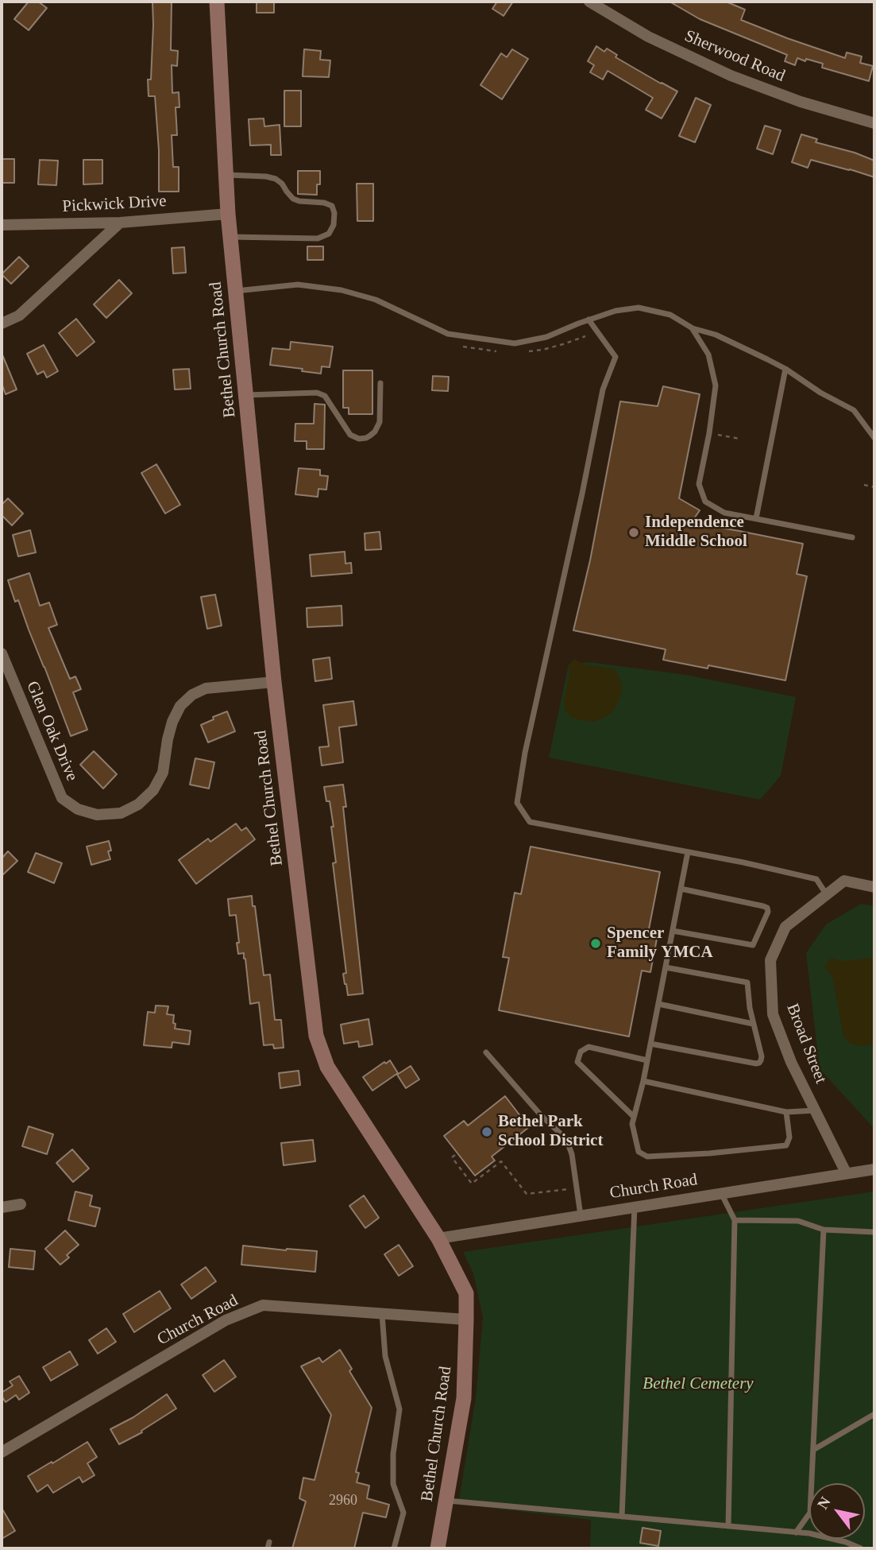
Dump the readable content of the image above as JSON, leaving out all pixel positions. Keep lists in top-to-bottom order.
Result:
{
  "streets": {
    "street": [
      "Sherwood Road",
      "Pickwick Drive",
      "Bethel Church Road",
      "Glen Oak Drive",
      "Broad Street",
      "Church Road"
    ]
  },
  "crossings": [
    ["Pickwick Drive", "Bethel Church Road"],
    ["Bethel Church Road", "Glen Oak Drive"],
    ["Bethel Church Road", "Church Road"],
    ["Broad Street", "Church Road"]
  ],
  "parks": ["Bethel Cemetery"],
  "places": ["Independence Middle School", "Spencer Family YMCA", "Bethel Park School District"],
  "house_numbers": ["2960"],
  "north": "top left"
}
